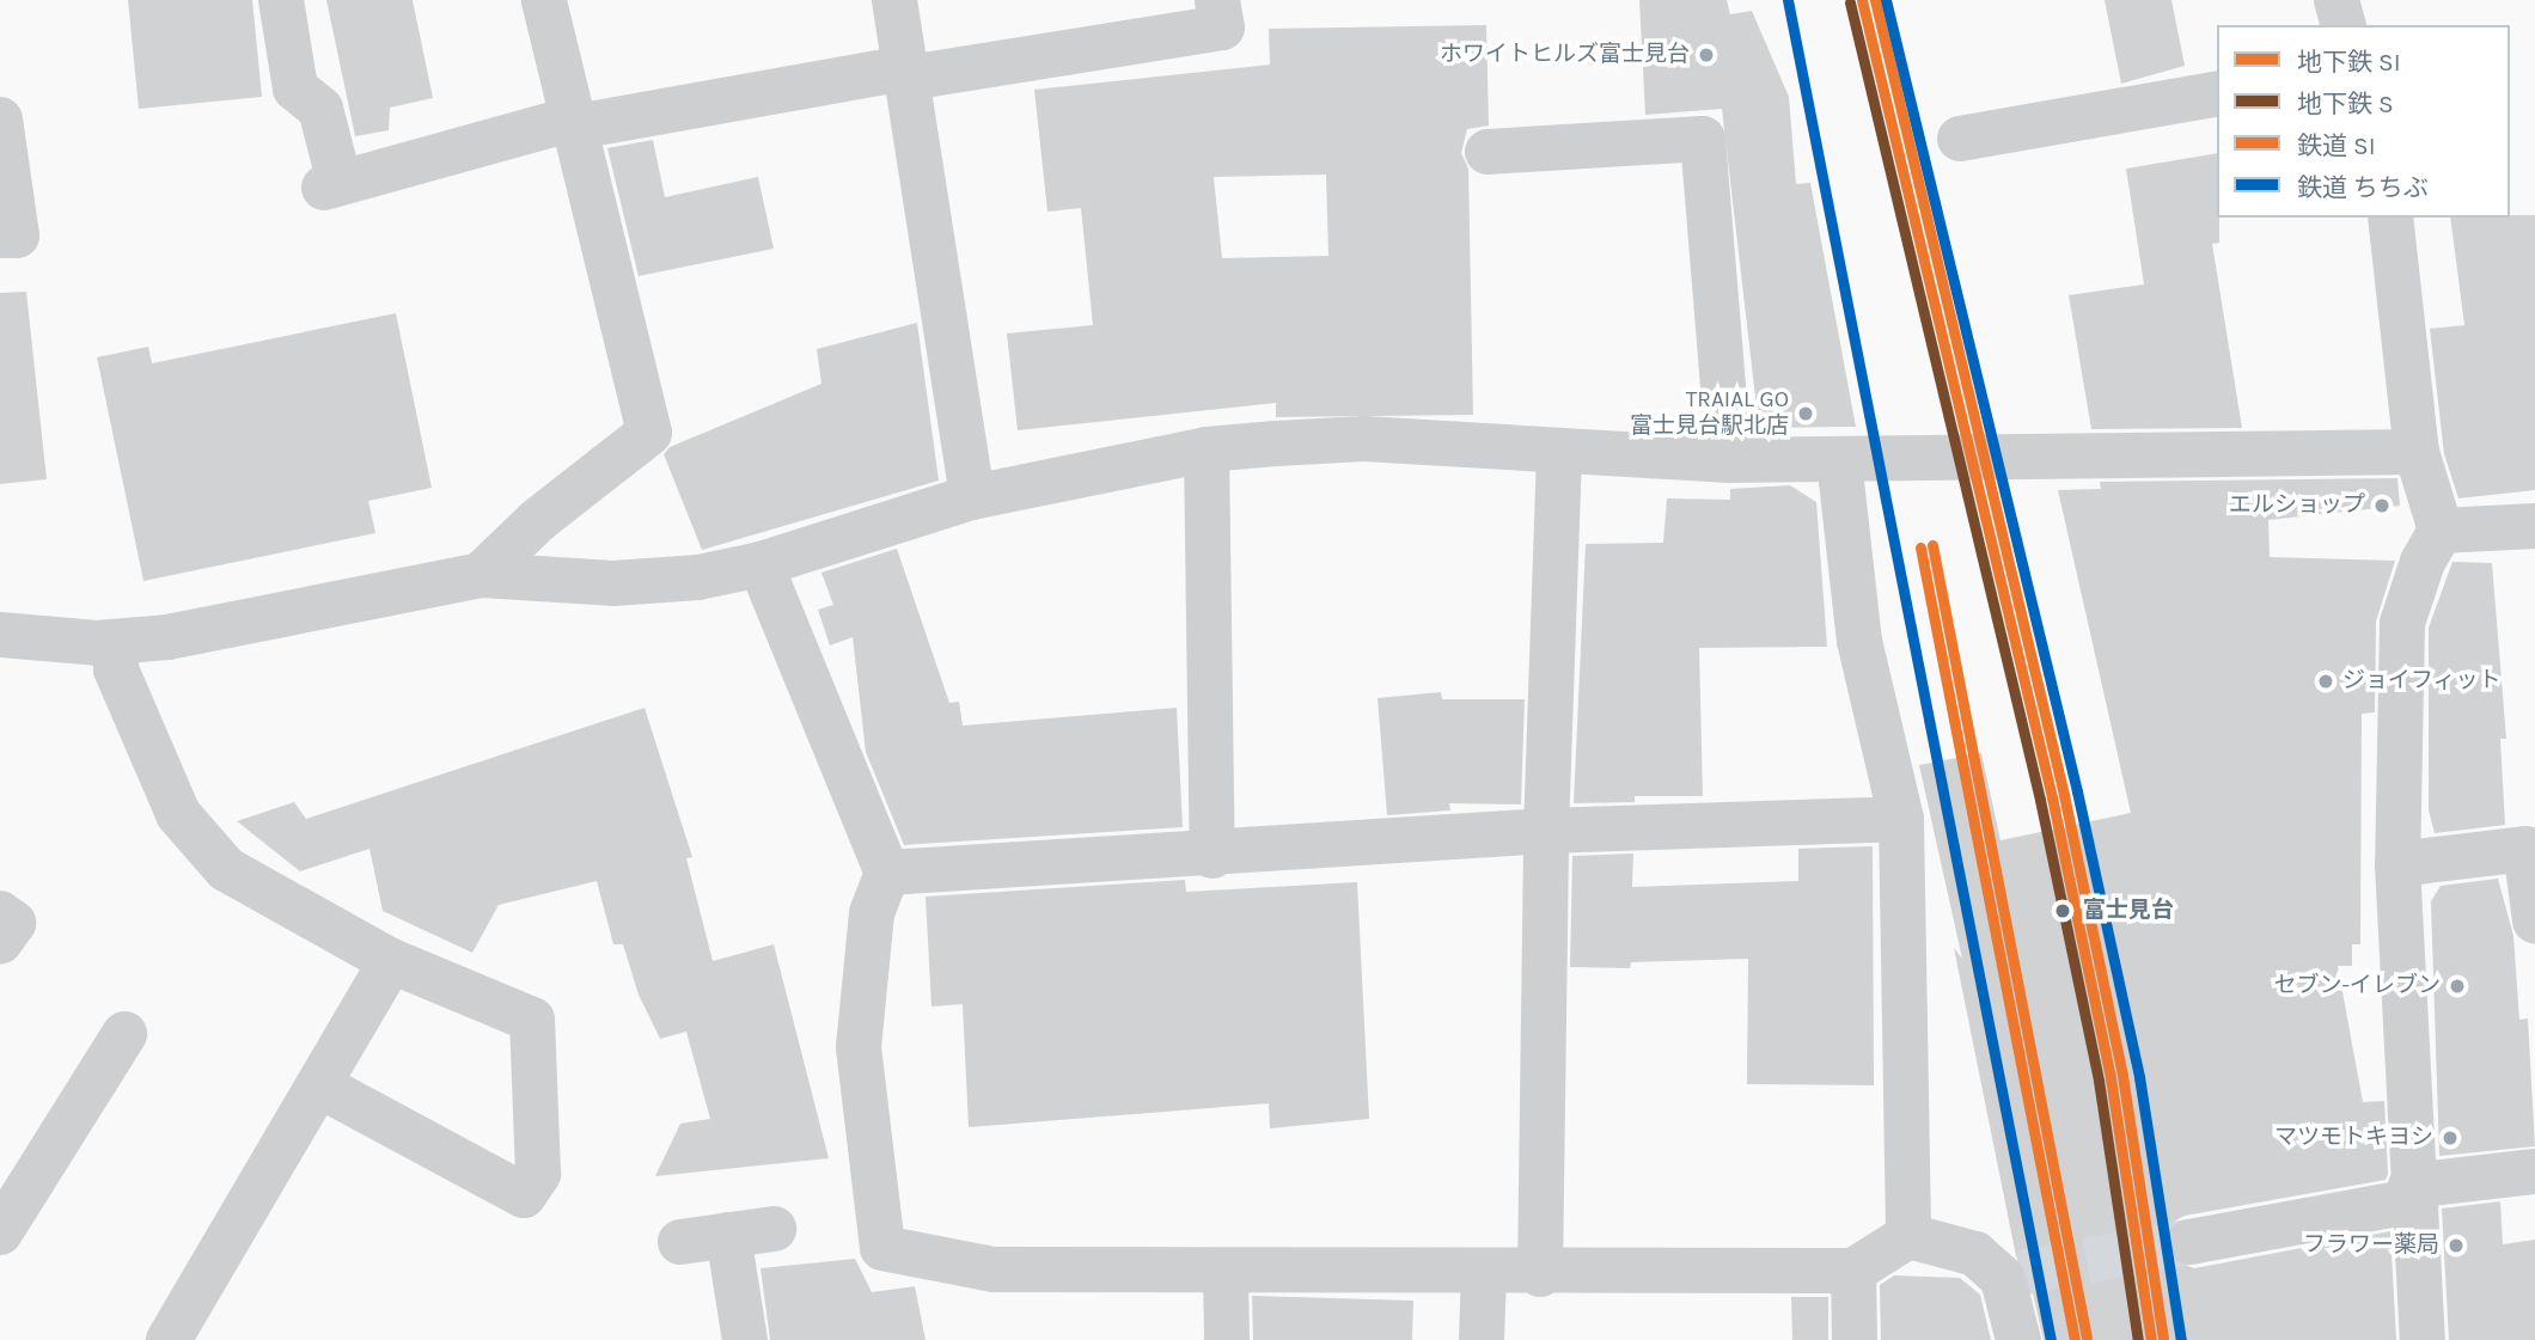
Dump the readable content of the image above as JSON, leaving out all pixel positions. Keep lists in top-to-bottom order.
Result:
{
  "places": [
    "ホワイトヒルズ富士見台",
    "TRAIAL GO 富士見台駅北店",
    "エルショップ",
    "ジョイフィット",
    "富士見台",
    "セブン-イレブン",
    "マツモトキヨシ",
    "フラワー薬局"
  ],
  "lines": [
    "metro line SI",
    "rail line SI",
    "rail line ちちぶ",
    "metro line S"
  ],
  "legend": [
    "地下鉄 SI",
    "地下鉄 S",
    "鉄道 SI",
    "鉄道 ちちぶ"
  ]
}
